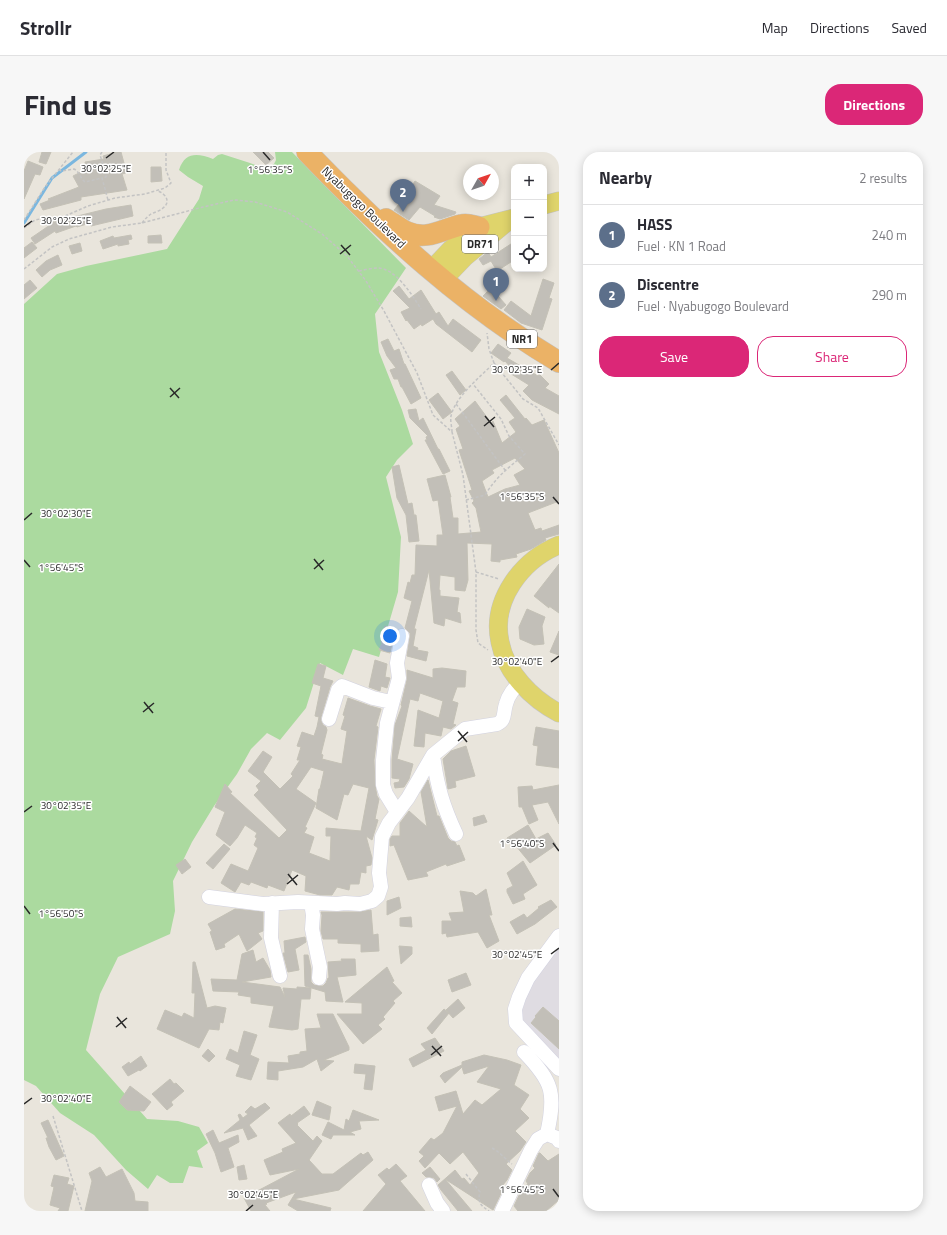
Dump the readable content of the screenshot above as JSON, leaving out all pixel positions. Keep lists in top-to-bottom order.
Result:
{
  "streets": {
    "highway": ["Nyabugogo Boulevard", "NR1"],
    "main road": ["DR71"]
  },
  "crossings": [
    ["Nyabugogo Boulevard", "DR71"],
    ["Nyabugogo Boulevard", "NR1"],
    ["DR71", "NR1"]
  ],
  "north": "top right",
  "page": {
    "header": "Strollr",
    "nav": ["Map", "Directions", "Saved"],
    "title": "Find us",
    "buttons": [
      "Directions",
      ["Save", "Share"]
    ],
    "heading": ["Nearby", "2 results"],
    "map_buttons": ["+", "−"],
    "pins": ["2", "1"],
    "list": [
      {
        "mark": "1",
        "name": "HASS",
        "note": "Fuel · KN 1 Road",
        "value": "240 m"
      },
      {
        "mark": "2",
        "name": "Discentre",
        "note": "Fuel · Nyabugogo Boulevard",
        "value": "290 m"
      }
    ]
  },
  "coordinates": [
    "30°02'25\"E",
    "1°56'35\"S",
    "30°02'35\"E",
    "30°02'30\"E",
    "1°56'45\"S",
    "30°02'40\"E",
    "1°56'40\"S",
    "1°56'50\"S",
    "30°02'45\"E"
  ]
}
